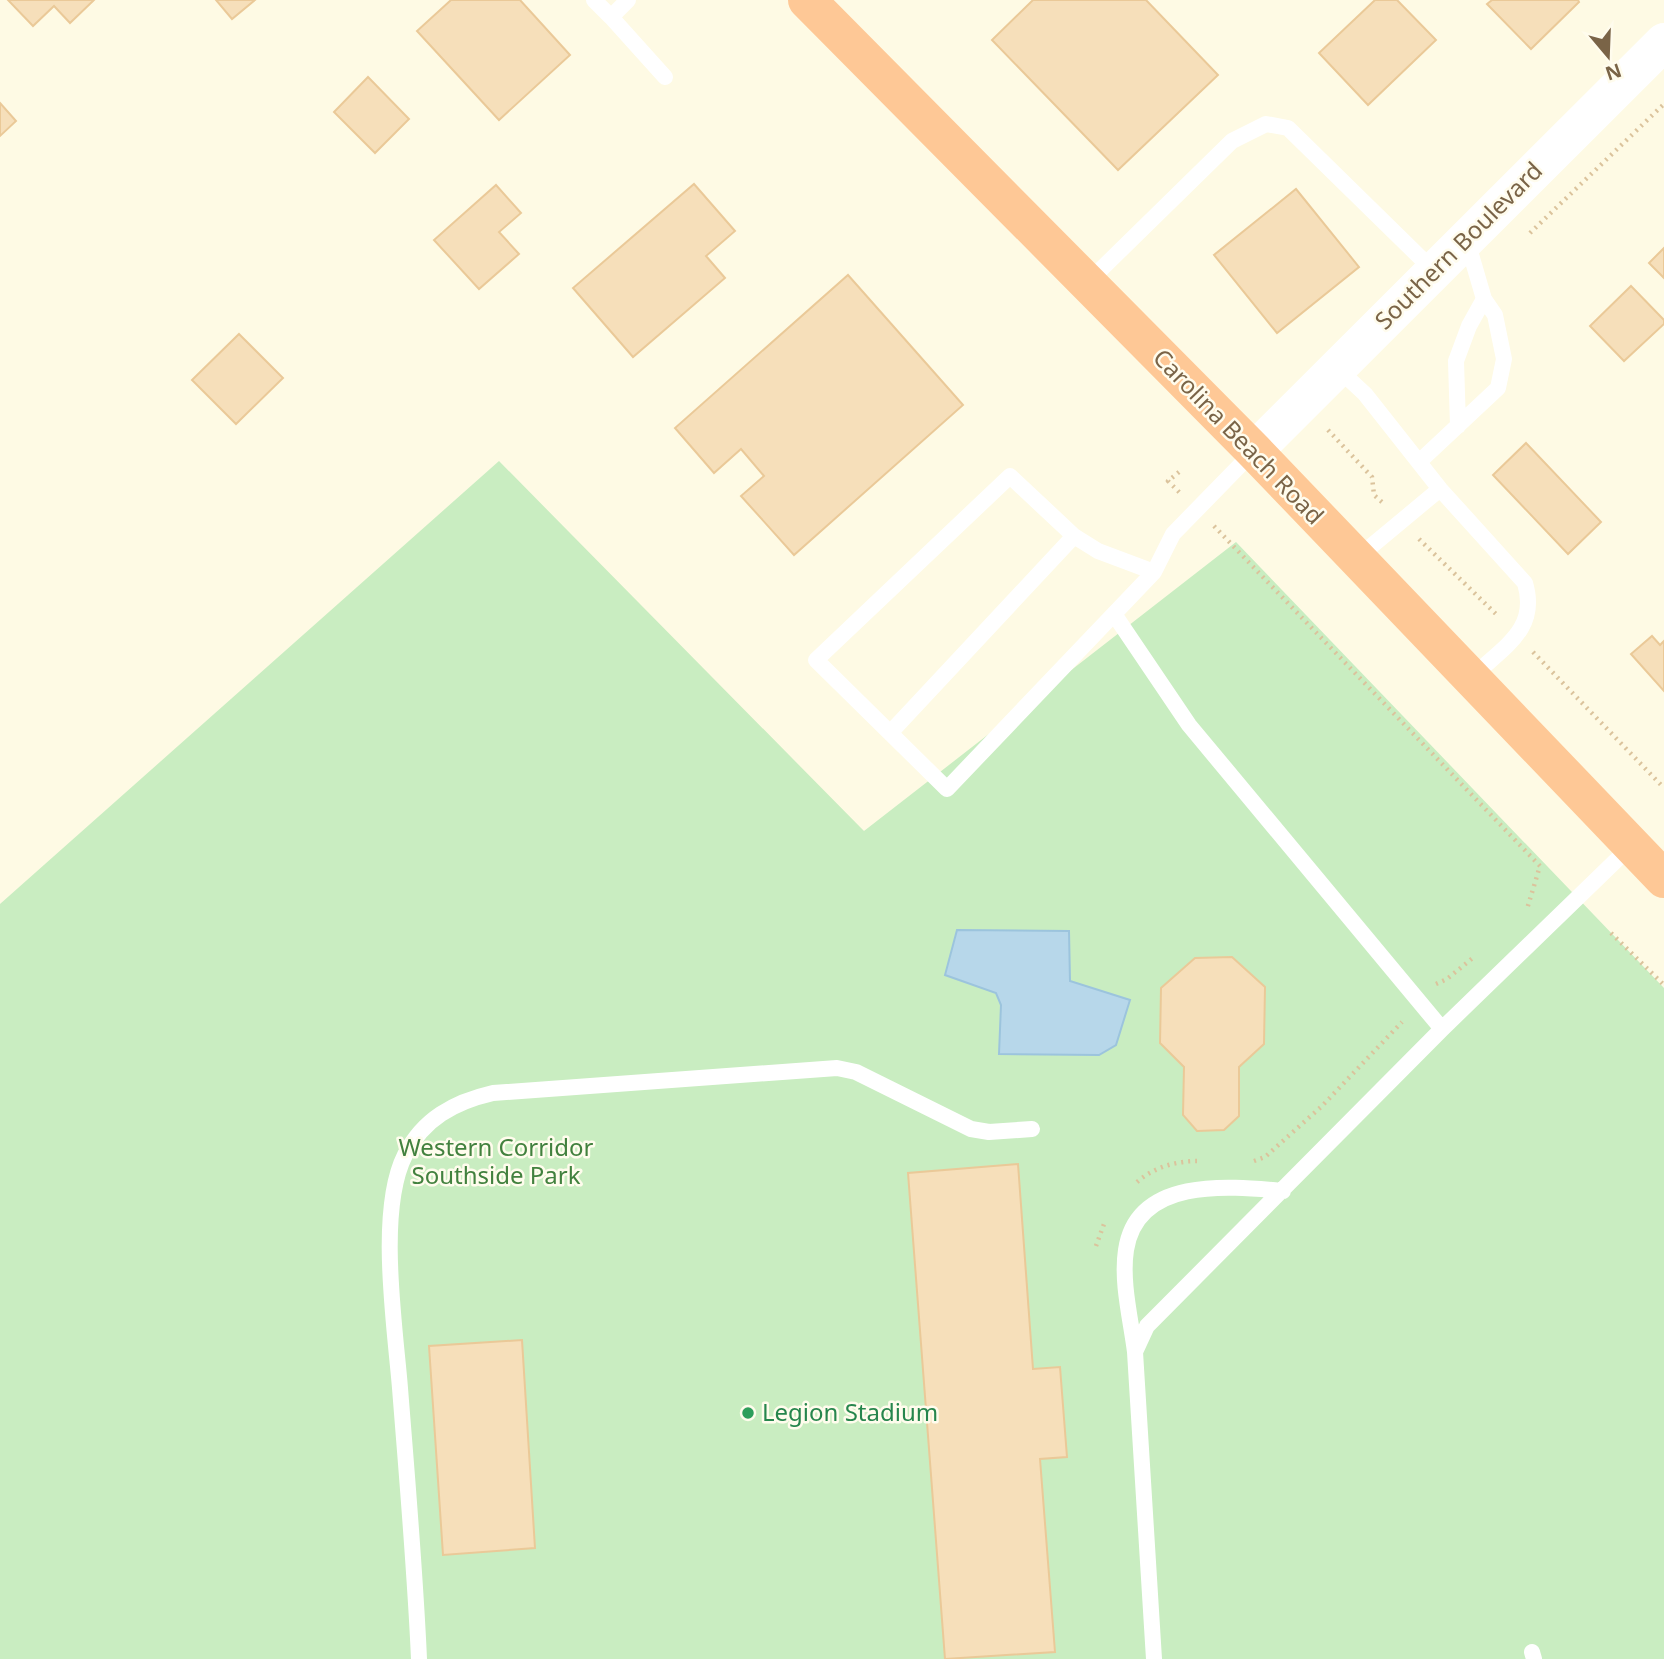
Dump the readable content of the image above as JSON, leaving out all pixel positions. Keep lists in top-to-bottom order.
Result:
{
  "streets": {
    "highway": ["Carolina Beach Road"],
    "street": ["Southern Boulevard"]
  },
  "crossings": [
    ["Southern Boulevard", "Carolina Beach Road"]
  ],
  "parks": ["Western Corridor Southside Park"],
  "places": ["Legion Stadium"],
  "north": "bottom"
}
